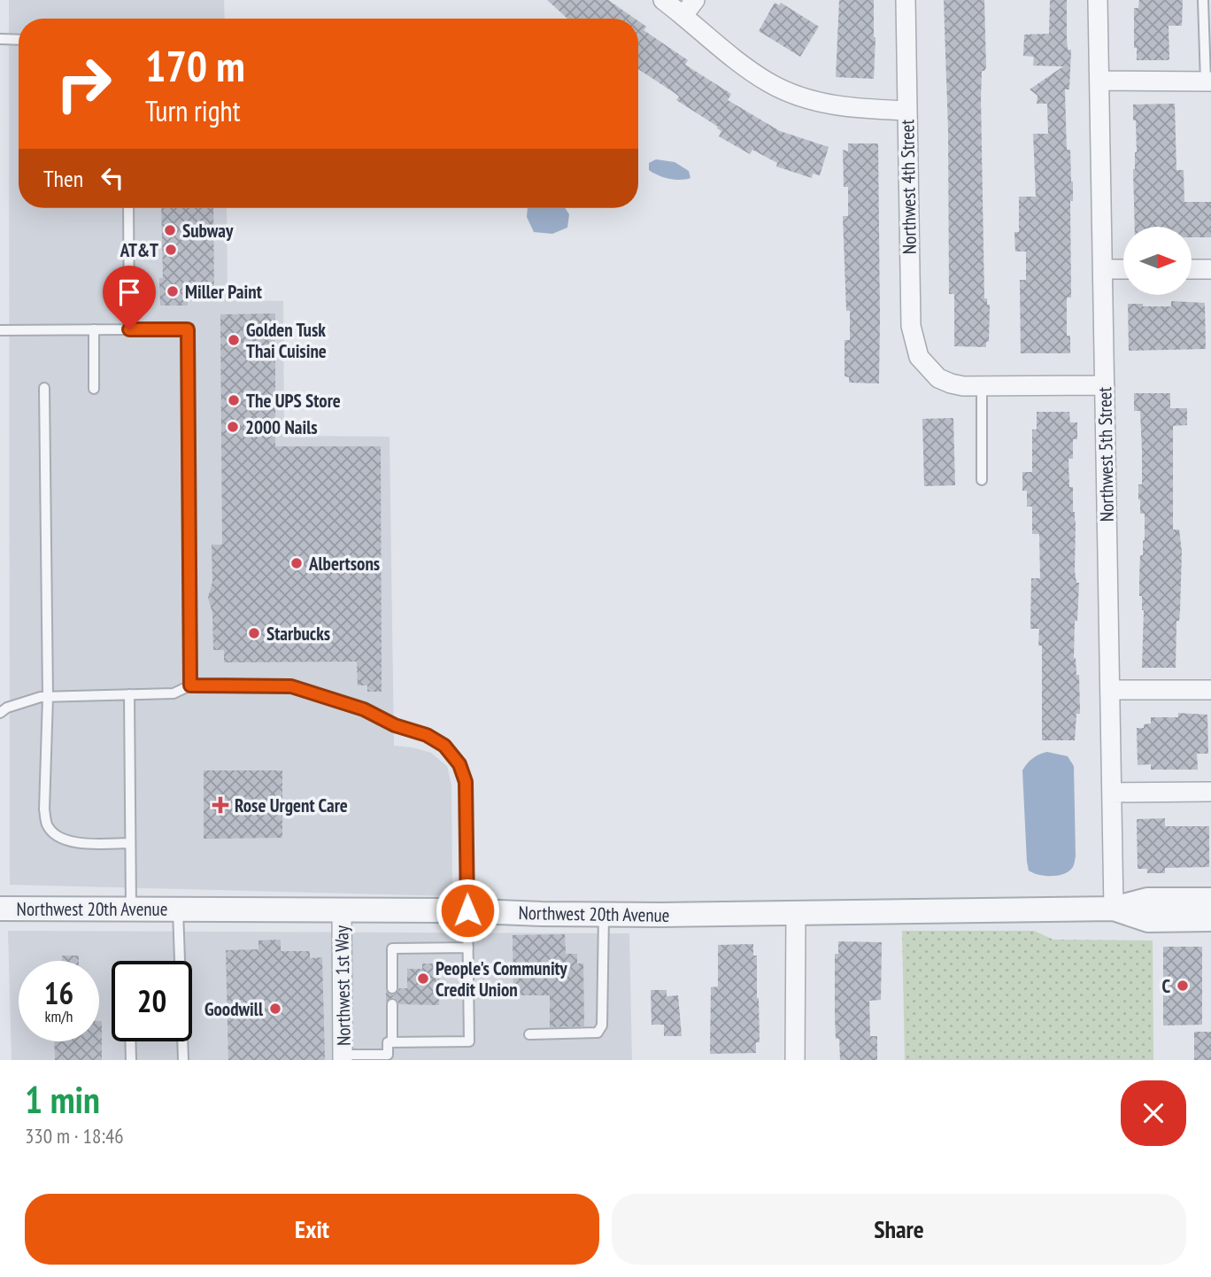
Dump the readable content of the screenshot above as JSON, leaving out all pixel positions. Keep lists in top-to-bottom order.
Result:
{
  "streets": {
    "street": [
      "Northwest 4th Street",
      "Northwest 5th Street",
      "Northwest 20th Avenue",
      "Northwest 1st Way"
    ]
  },
  "crossings": [
    ["Northwest 5th Street", "Northwest 20th Avenue"],
    ["Northwest 20th Avenue", "Northwest 1st Way"]
  ],
  "places": {
    "other": [
      "Subway",
      "AT&T",
      "Miller Paint",
      "Golden Tusk Thai Cuisine",
      "The UPS Store",
      "2000 Nails",
      "Albertsons",
      "Starbucks",
      "People's Community Credit Union",
      "C",
      "Goodwill"
    ],
    "health": ["Rose Urgent Care"]
  },
  "north": "right",
  "page": {
    "turn": ["170 m", "Turn right"],
    "then": "Then",
    "speed": "16 km/h",
    "limit": "20",
    "heading": ["1 min", "330 m · 18:46"],
    "buttons": ["Exit", "Share"]
  }
}
